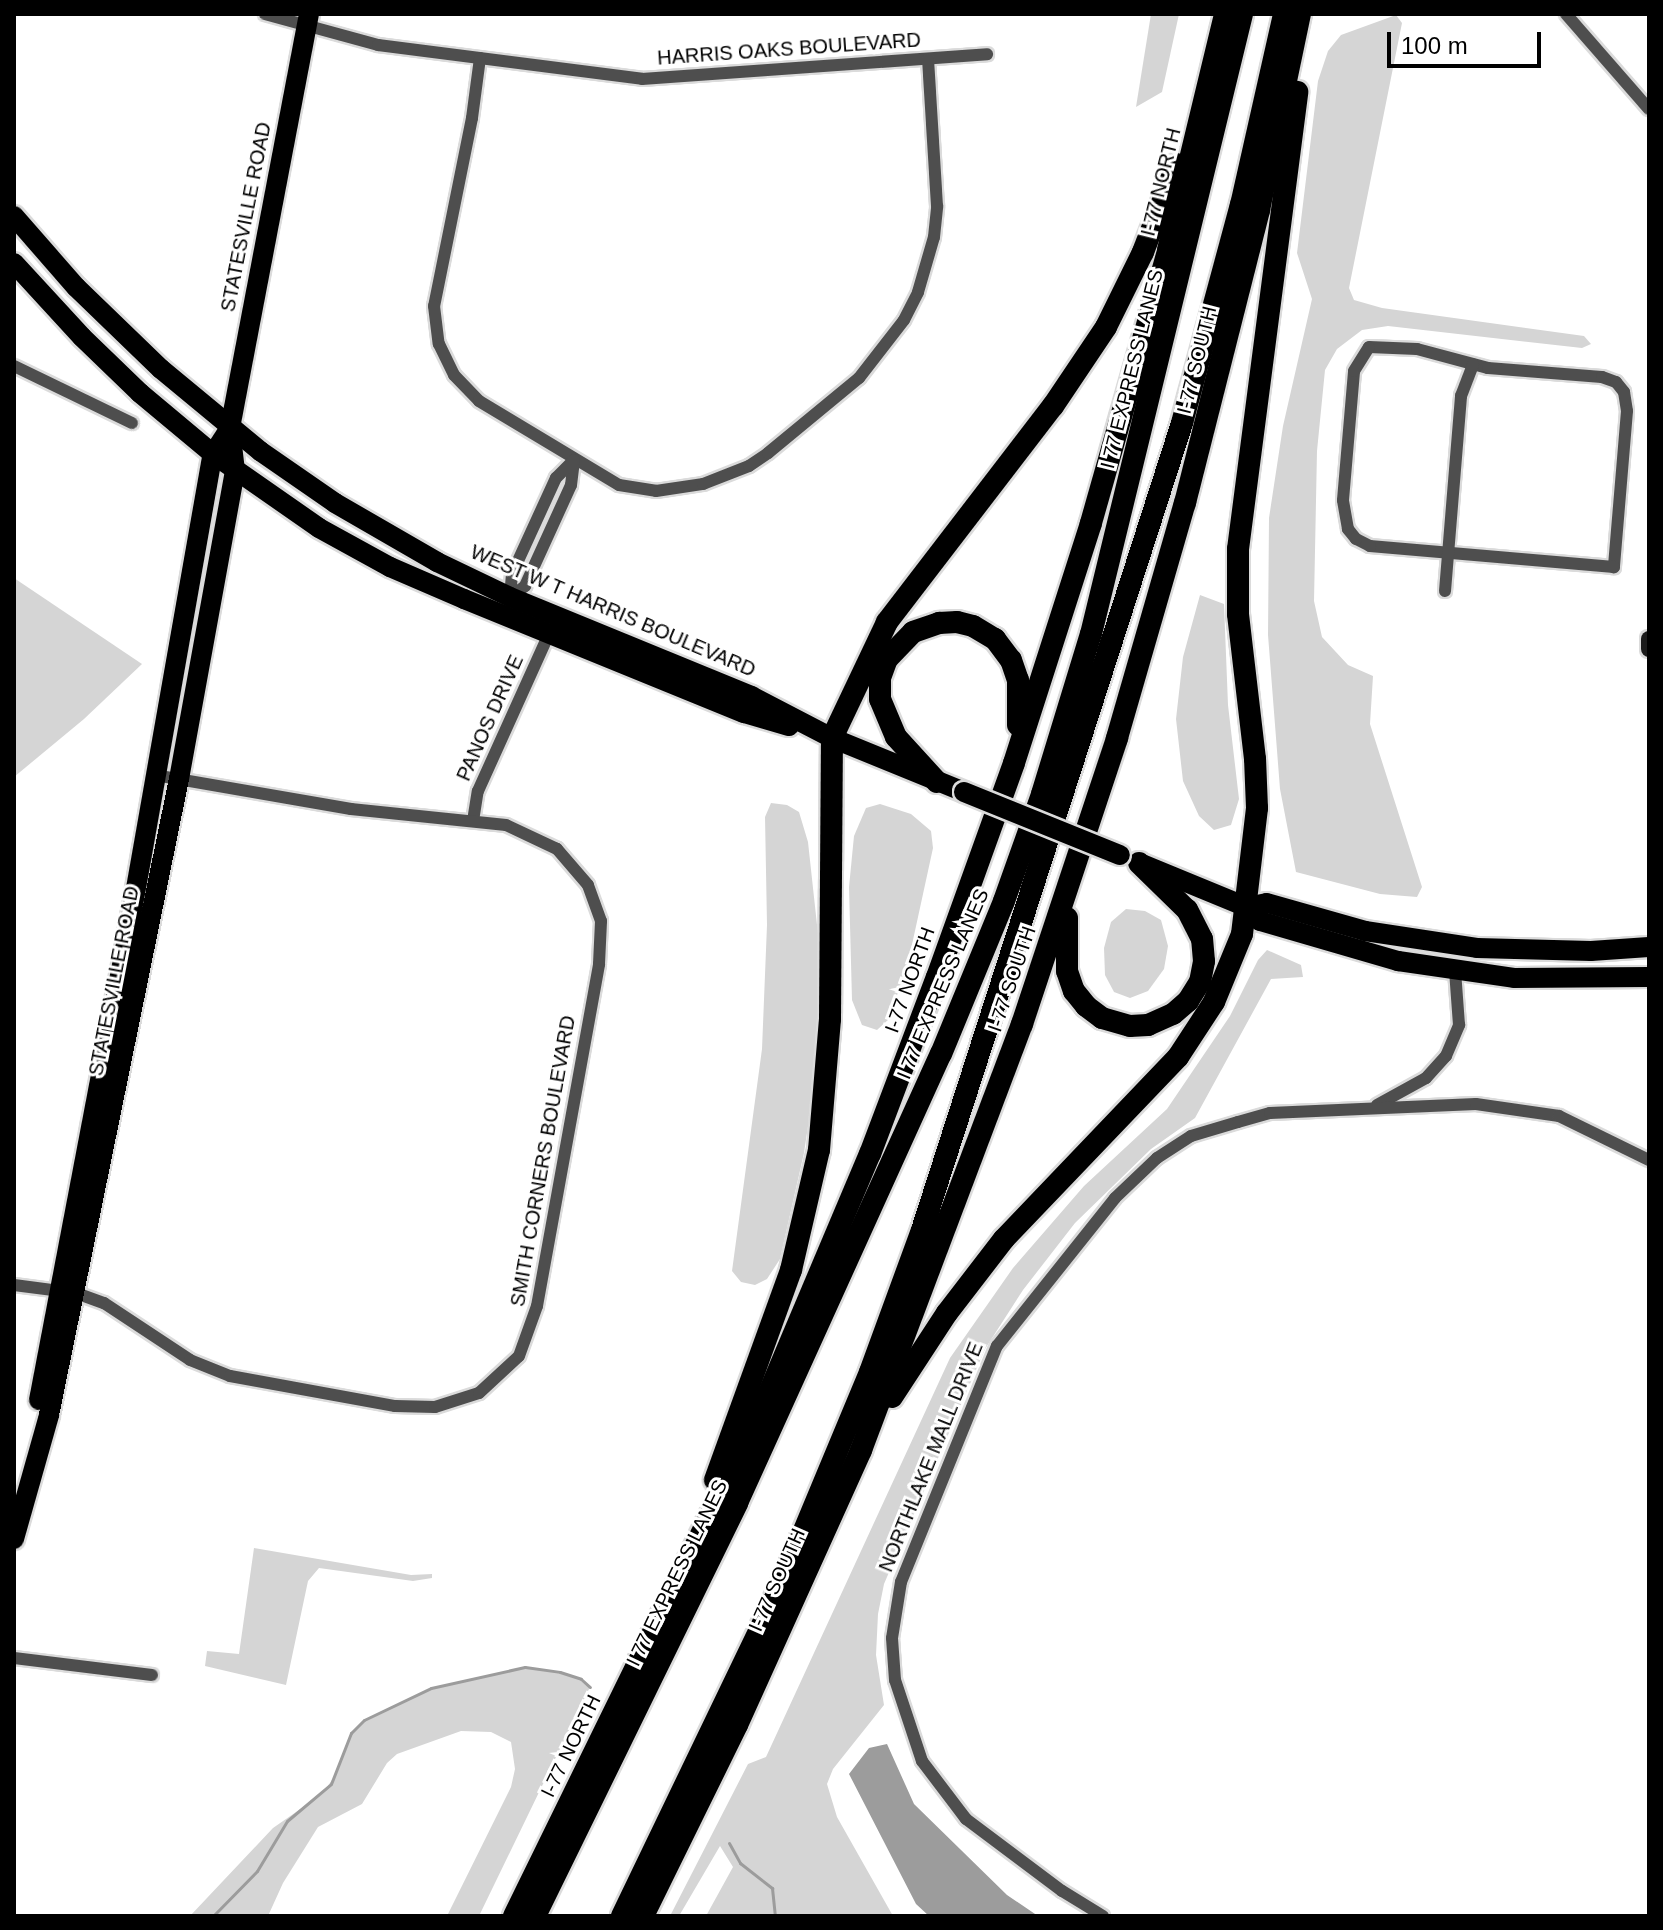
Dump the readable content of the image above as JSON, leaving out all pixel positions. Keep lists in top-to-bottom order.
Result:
{
  "streets": {
    "highway": ["I-77 NORTH", "I-77 SOUTH", "I 77 EXPRESS LANES"],
    "main road": ["STATESVILLE ROAD", "WEST W T HARRIS BOULEVARD"],
    "street": [
      "HARRIS OAKS BOULEVARD",
      "PANOS DRIVE",
      "SMITH CORNERS BOULEVARD",
      "NORTHLAKE MALL DRIVE"
    ]
  },
  "crossings": [
    ["HARRIS OAKS BOULEVARD", "STATESVILLE ROAD"],
    ["STATESVILLE ROAD", "WEST W T HARRIS BOULEVARD"],
    ["STATESVILLE ROAD", "SMITH CORNERS BOULEVARD"],
    ["WEST W T HARRIS BOULEVARD", "PANOS DRIVE"],
    ["PANOS DRIVE", "SMITH CORNERS BOULEVARD"]
  ],
  "scale_bar": "100 m"
}
